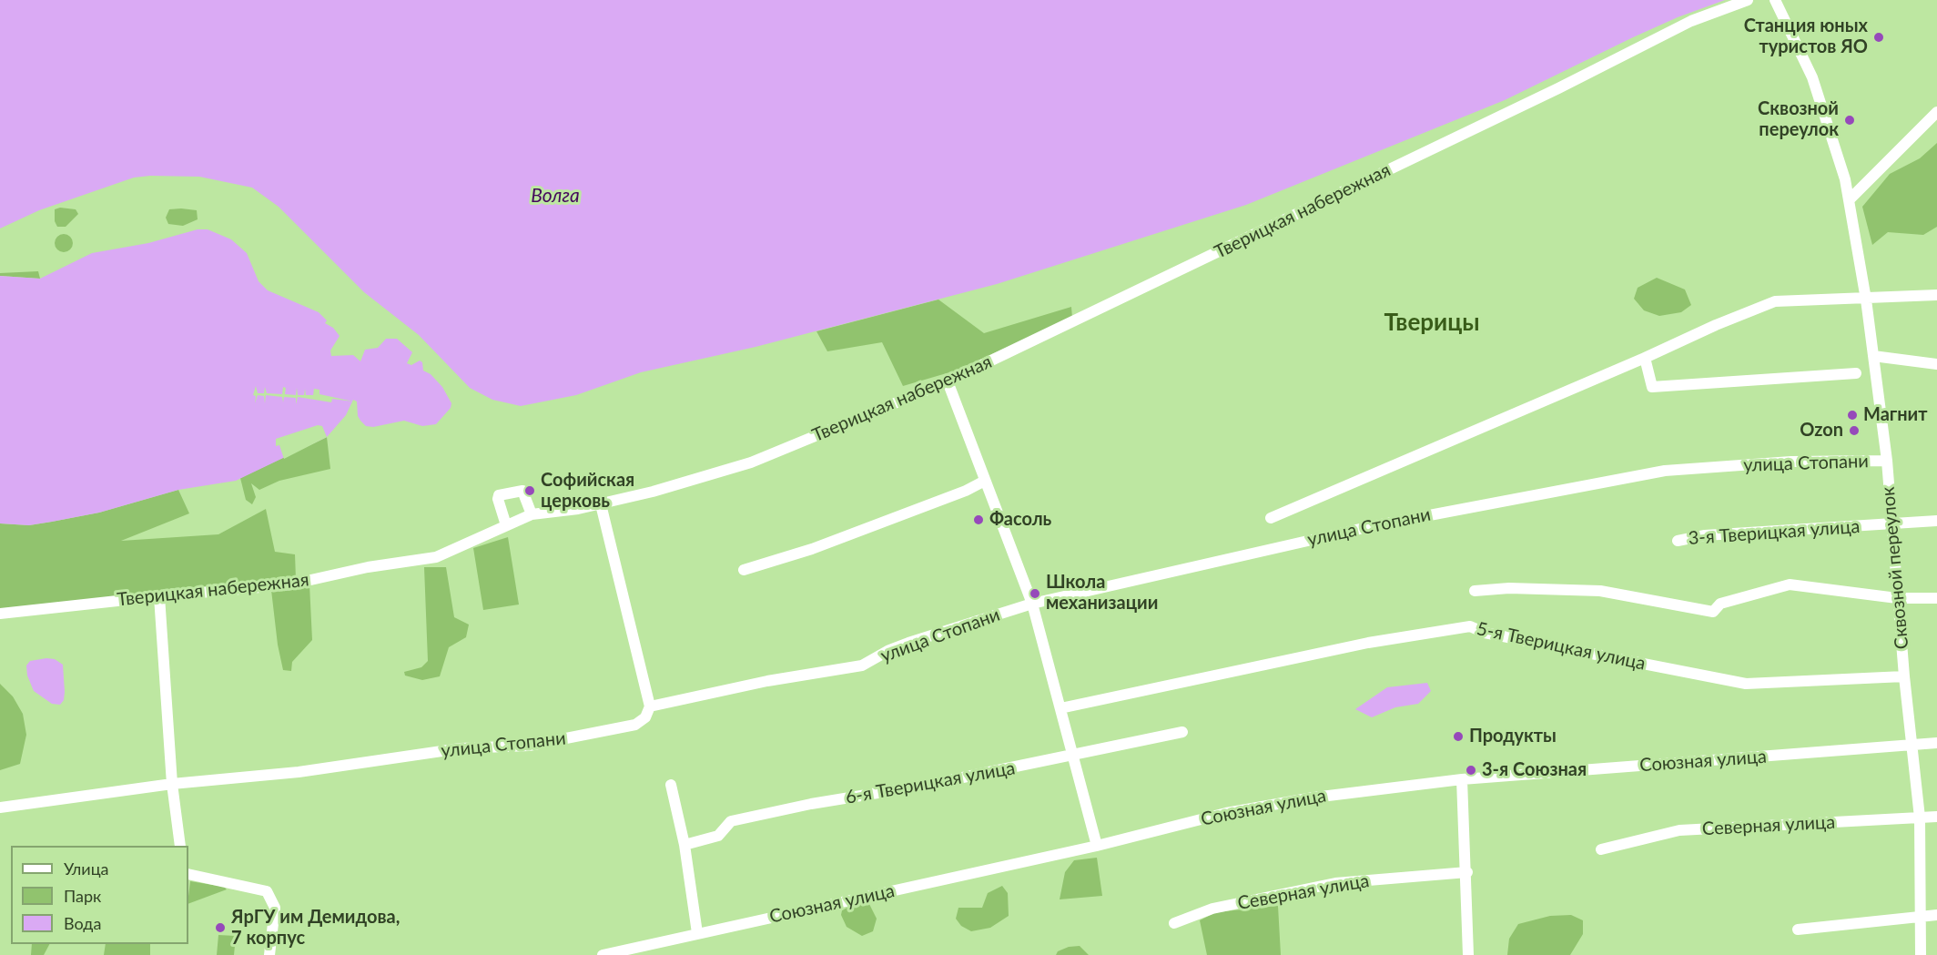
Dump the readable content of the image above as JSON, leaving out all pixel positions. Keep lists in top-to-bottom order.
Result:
{
  "streets": {
    "street": [
      "Тверицкая набережная",
      "улица Стопани",
      "3-я Тверицкая улица",
      "Сквозной переулок",
      "5-я Тверицкая улица",
      "Союзная улица",
      "6-я Тверицкая улица",
      "Северная улица"
    ]
  },
  "crossings": [
    ["улица Стопани", "Сквозной переулок"],
    ["3-я Тверицкая улица", "Сквозной переулок"],
    ["Сквозной переулок", "5-я Тверицкая улица"],
    ["Сквозной переулок", "Союзная улица"],
    ["Сквозной переулок", "Северная улица"]
  ],
  "districts": ["Тверицы"],
  "water": ["Волга"],
  "places": [
    "Станция юных туристов ЯО",
    "Сквозной переулок",
    "Магнит",
    "Ozon",
    "Софийская церковь",
    "Фасоль",
    "Школа механизации",
    "Продукты",
    "3-я Союзная",
    "ЯрГУ им Демидова, 7 корпус"
  ],
  "legend": ["Улица", "Парк", "Вода"]
}
